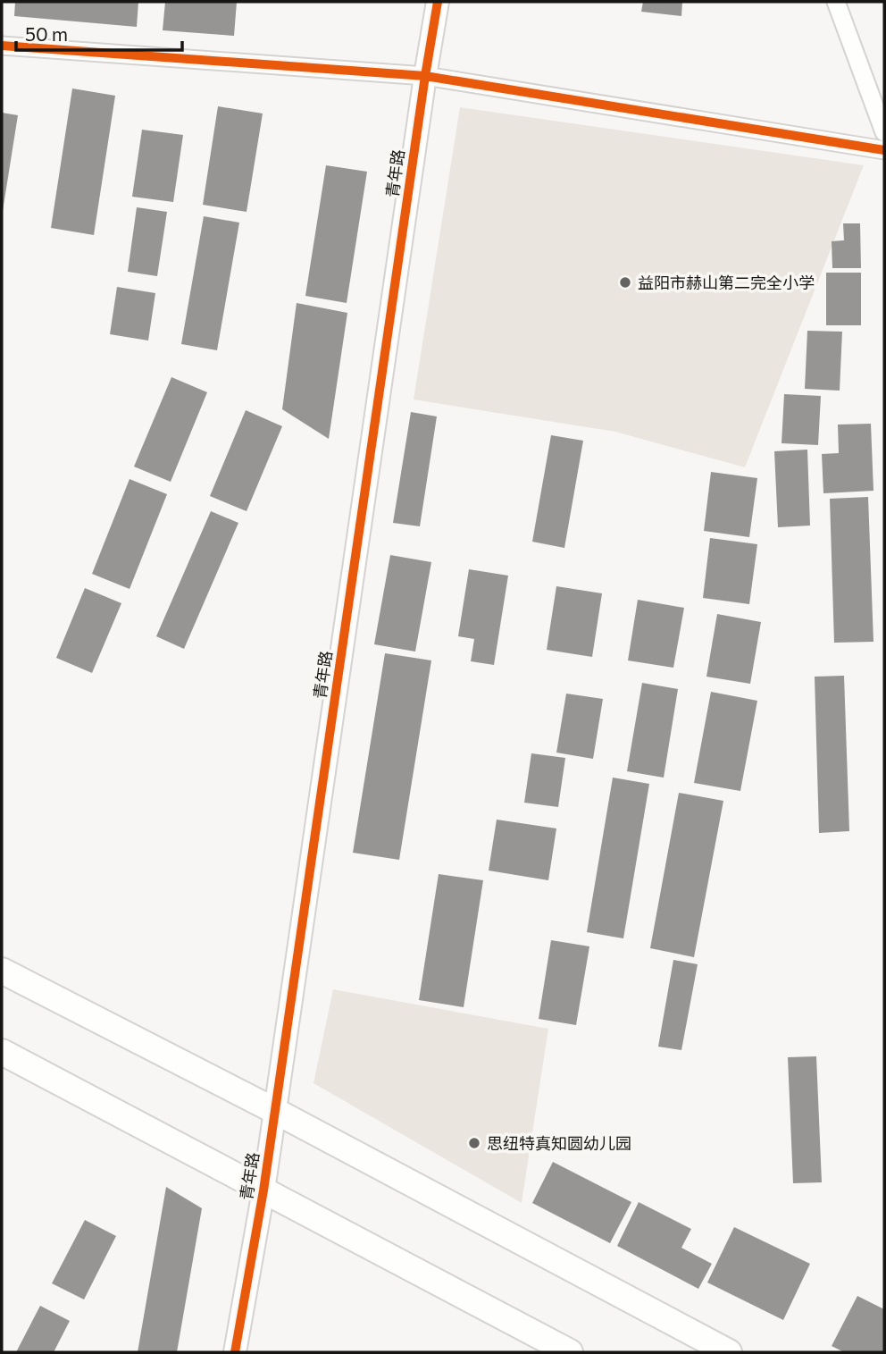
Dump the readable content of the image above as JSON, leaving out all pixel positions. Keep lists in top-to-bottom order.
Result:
{
  "streets": {
    "street": ["青年路"]
  },
  "places": ["益阳市赫山第二完全小学", "思纽特真知圆幼儿园"],
  "scale_bar": "50 m"
}
